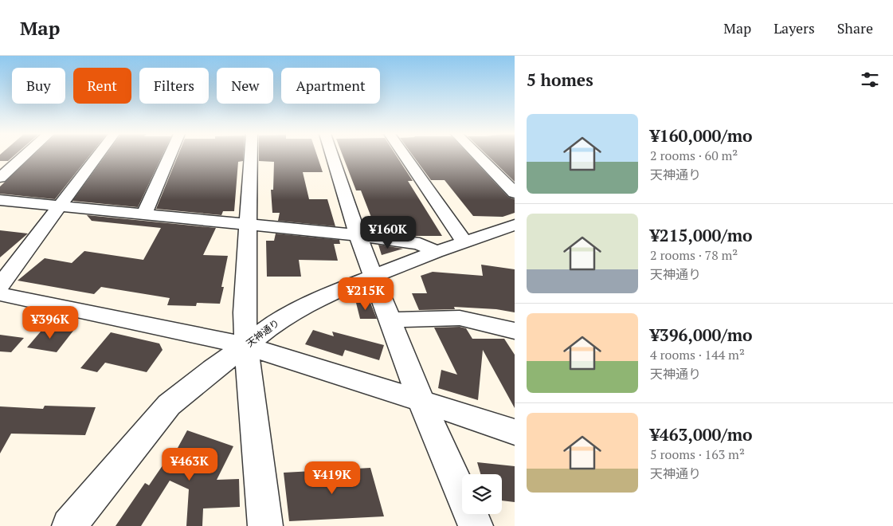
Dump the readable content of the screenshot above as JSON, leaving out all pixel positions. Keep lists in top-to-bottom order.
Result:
{
  "streets": {
    "street": ["天神通り"]
  },
  "page": {
    "header": "Map",
    "nav": ["Map", "Layers", "Share"],
    "heading": "5 homes",
    "chip": [
      "Buy",
      "Rent",
      "Filters",
      "New",
      "Apartment"
    ],
    "list": [
      {
        "name": "¥160,000/mo",
        "note": "2 rooms · 60 m² · 天神通り"
      },
      {
        "name": "¥215,000/mo",
        "note": "2 rooms · 78 m² · 天神通り"
      },
      {
        "name": "¥396,000/mo",
        "note": "4 rooms · 144 m² · 天神通り"
      },
      {
        "name": "¥463,000/mo",
        "note": "5 rooms · 163 m² · 天神通り"
      }
    ],
    "price": [
      "¥160K",
      "¥215K",
      "¥396K",
      "¥463K",
      "¥419K"
    ]
  }
}
